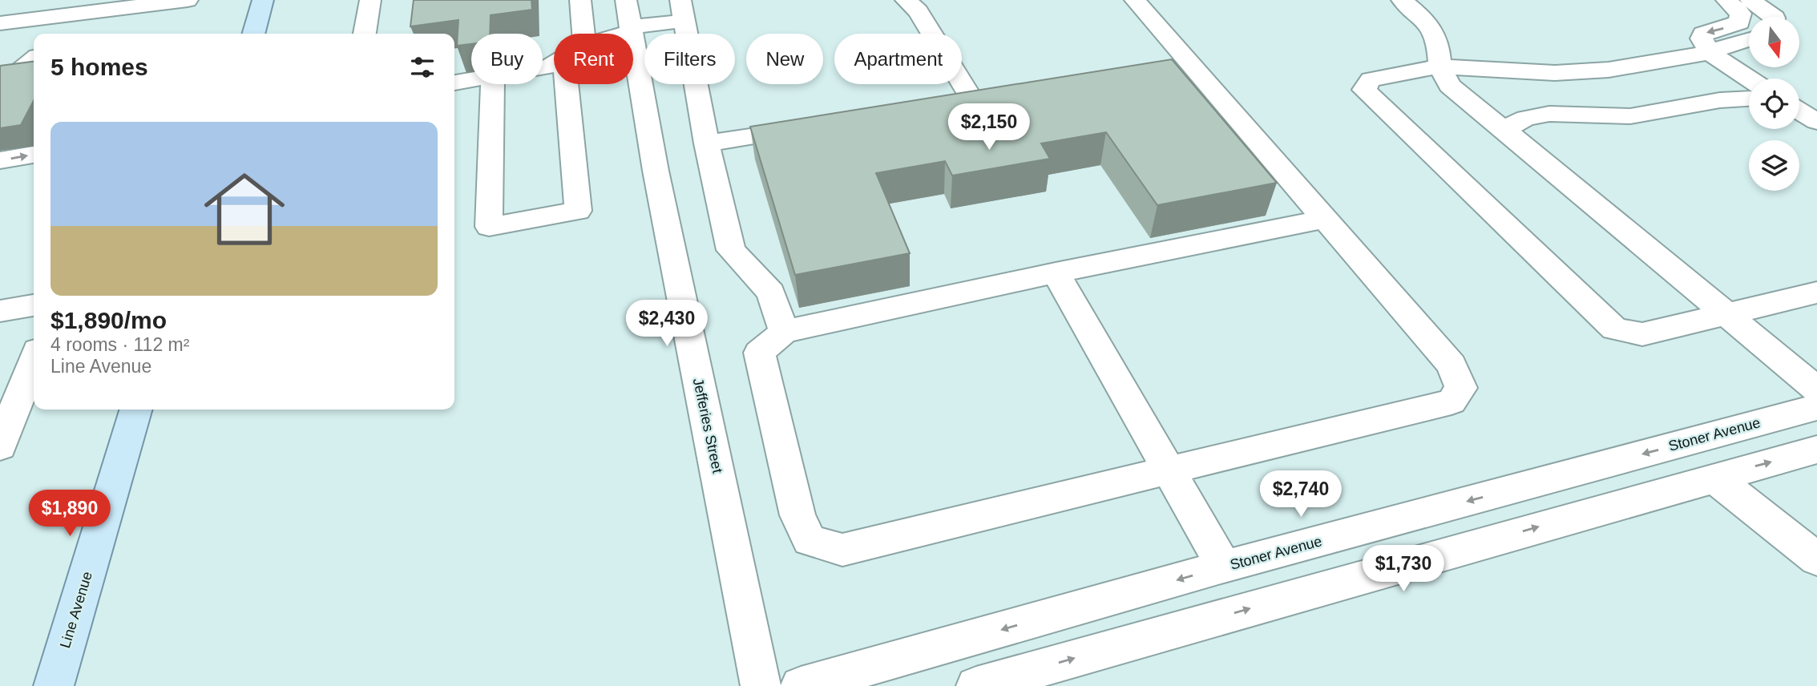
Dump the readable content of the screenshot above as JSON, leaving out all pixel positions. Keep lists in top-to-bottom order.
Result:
{
  "streets": {
    "main road": ["Line Avenue"],
    "street": ["Jefferies Street", "Stoner Avenue"]
  },
  "north": "bottom",
  "page": {
    "chip": [
      "Buy",
      "Rent",
      "Filters",
      "New",
      "Apartment"
    ],
    "heading": "5 homes",
    "list": [
      {
        "name": "$1,890/mo",
        "note": "4 rooms · 112 m² · Line Avenue"
      }
    ],
    "price": [
      "$2,150",
      "$2,430",
      "$2,740",
      "$1,890",
      "$1,730"
    ]
  }
}
